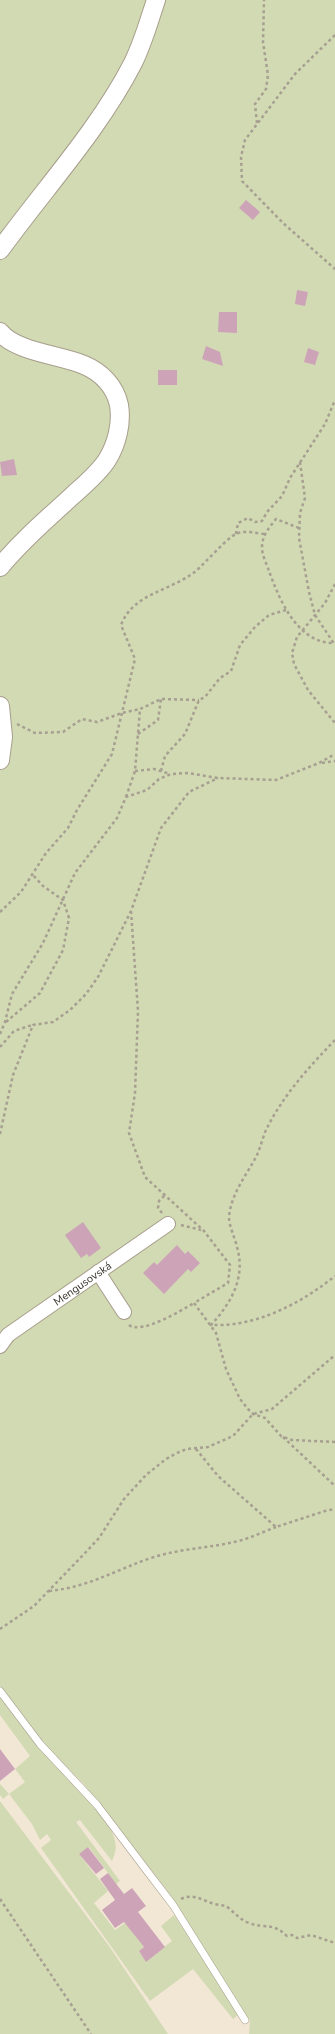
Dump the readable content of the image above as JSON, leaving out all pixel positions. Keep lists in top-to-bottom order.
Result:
{
  "streets": {
    "street": ["Mengusovská"]
  }
}
